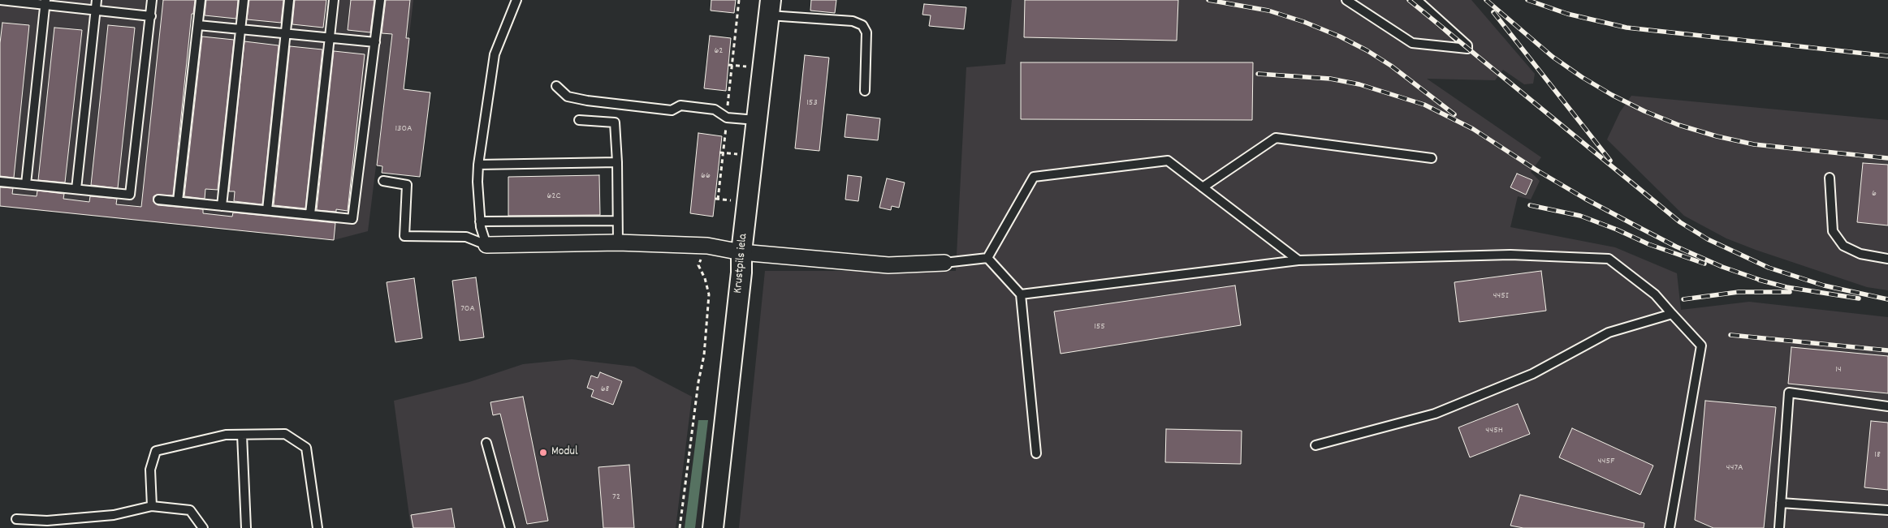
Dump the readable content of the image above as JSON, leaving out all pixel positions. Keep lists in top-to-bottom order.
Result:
{
  "streets": {
    "street": ["Krustpils iela"]
  },
  "places": ["Modul"],
  "house_numbers": [
    "62",
    "153",
    "130A",
    "66",
    "6",
    "62C",
    "445I",
    "70A",
    "155",
    "14",
    "68",
    "445H",
    "18",
    "445F",
    "447A",
    "72"
  ]
}
